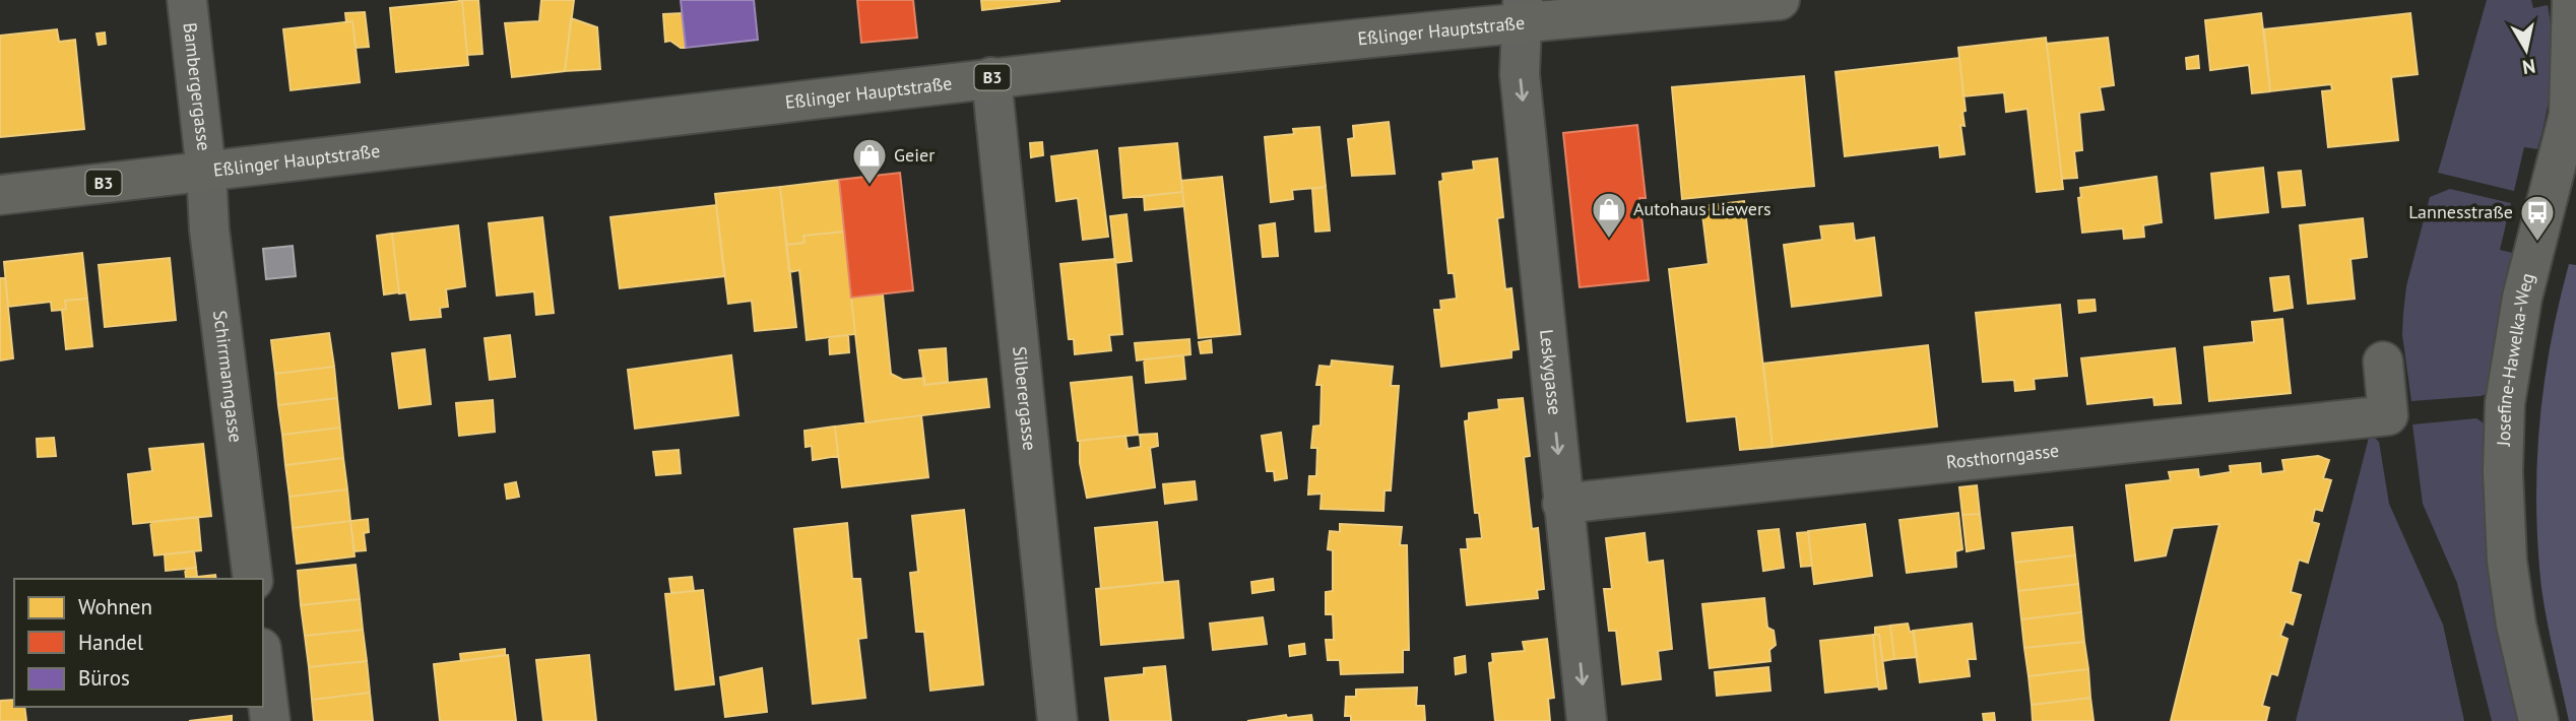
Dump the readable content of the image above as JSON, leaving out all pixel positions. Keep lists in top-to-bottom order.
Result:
{
  "streets": {
    "main road": ["Eßlinger Hauptstraße", "B3"],
    "street": [
      "Bambergergasse",
      "Josefine-Hawelka-Weg",
      "Leskygasse",
      "Schirrmanngasse",
      "Silberergasse",
      "Rosthorngasse"
    ]
  },
  "crossings": [
    ["Eßlinger Hauptstraße", "Bambergergasse"],
    ["Eßlinger Hauptstraße", "Leskygasse"],
    ["Eßlinger Hauptstraße", "Schirrmanngasse"],
    ["Eßlinger Hauptstraße", "Silberergasse"],
    ["Bambergergasse", "Schirrmanngasse"],
    ["Leskygasse", "Rosthorngasse"]
  ],
  "one_way": ["Leskygasse"],
  "places": {
    "shop": ["Geier", "Autohaus Liewers"],
    "bus stop": ["Lannesstraße"]
  },
  "legend": ["Wohnen", "Handel", "Büros"],
  "north": "bottom"
}
